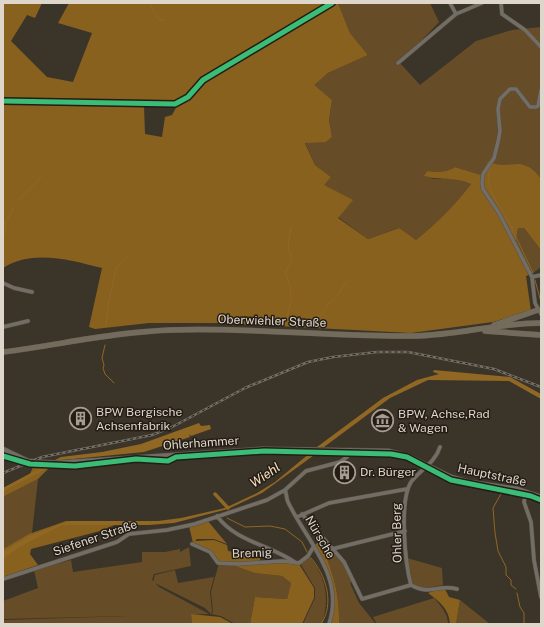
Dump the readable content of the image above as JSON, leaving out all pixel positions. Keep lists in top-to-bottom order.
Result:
{
  "streets": {
    "main road": ["Oberwiehler Straße"],
    "street": [
      "Ohlerhammer",
      "Hauptstraße",
      "Ohler Berg",
      "Nürsche",
      "Siefener Straße",
      "Bremig"
    ]
  },
  "crossings": [
    ["Ohlerhammer", "Hauptstraße"],
    ["Hauptstraße", "Ohler Berg"],
    ["Nürsche", "Siefener Straße"],
    ["Siefener Straße", "Bremig"]
  ],
  "water": ["Wiehl"],
  "places": {
    "building": ["BPW Bergische Achsenfabrik", "Dr. Bürger"],
    "museum": ["BPW, Achse,Rad & Wagen"]
  }
}
